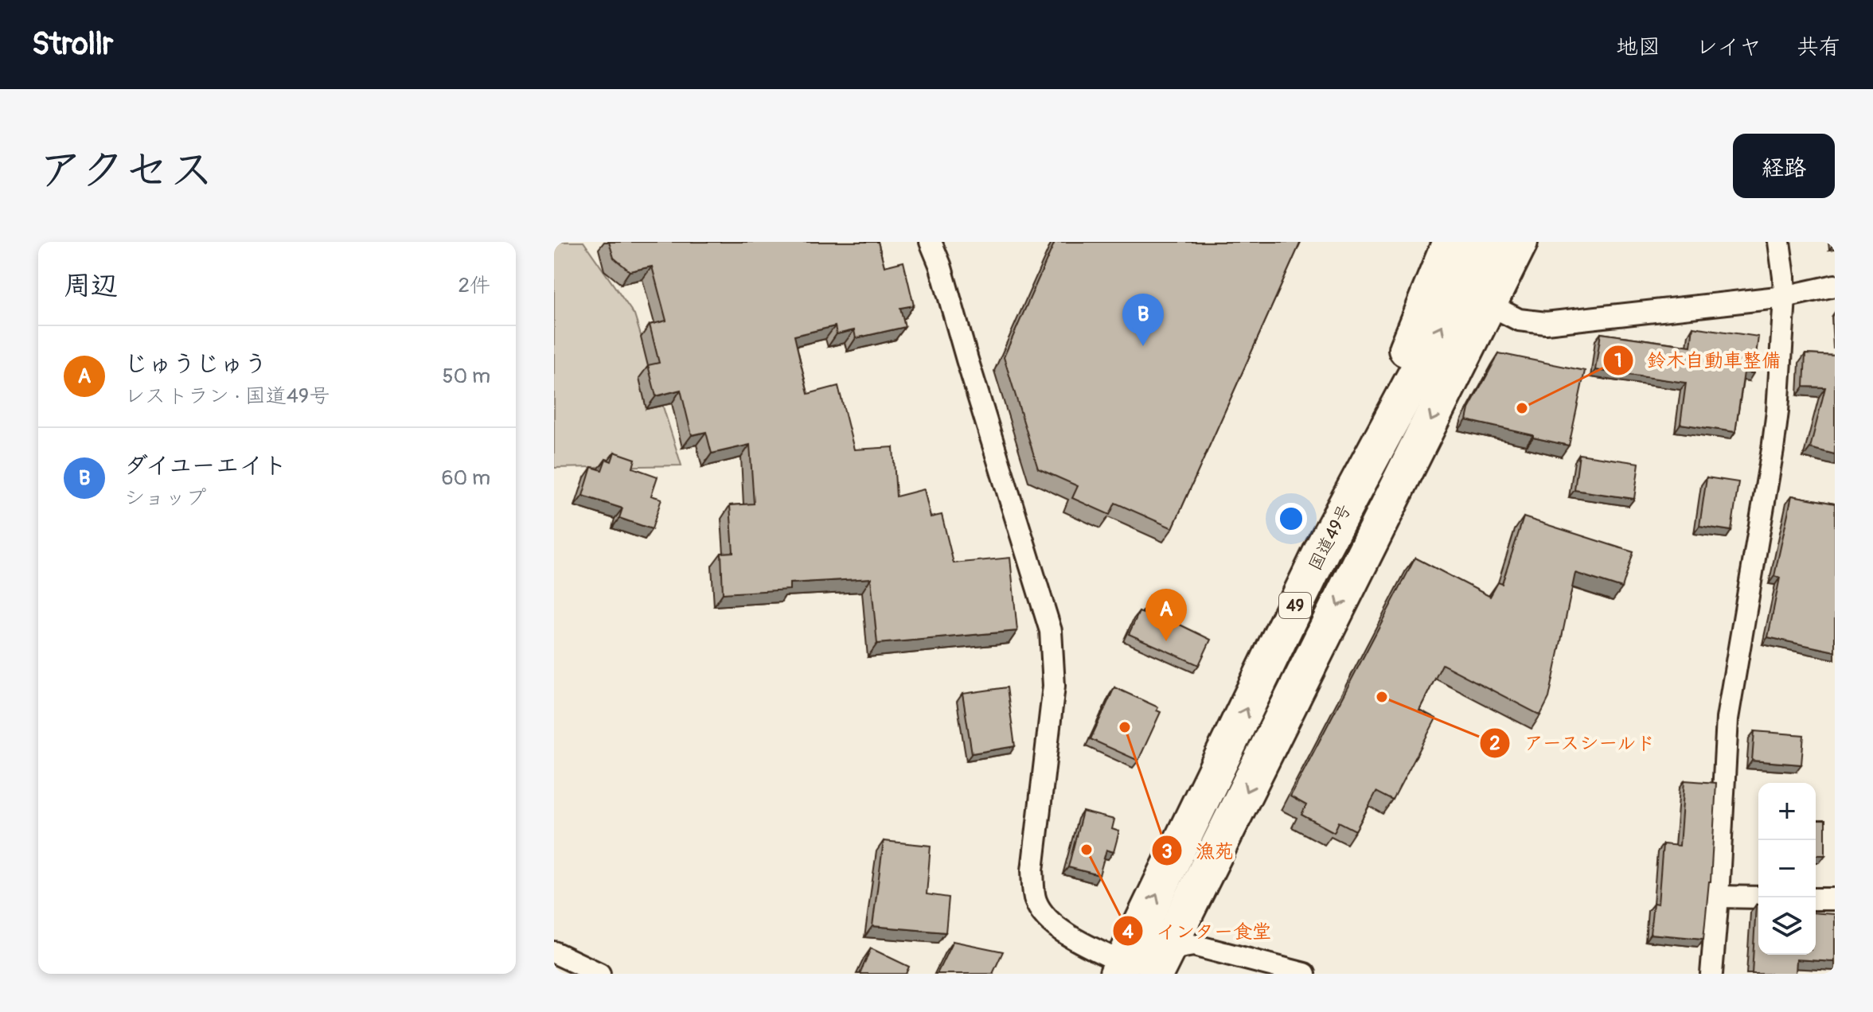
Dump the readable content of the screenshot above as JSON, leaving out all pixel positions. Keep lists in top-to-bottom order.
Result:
{
  "streets": {
    "highway": ["国道49号", "49"]
  },
  "crossings": [
    ["国道49号", "49"]
  ],
  "places": [
    "鈴木自動車整備",
    "アースシールド",
    "漁苑",
    "インター食堂"
  ],
  "page": {
    "header": "Strollr",
    "nav": ["地図", "レイヤ", "共有"],
    "title": "アクセス",
    "buttons": "経路",
    "heading": ["周辺", "2件"],
    "pins": ["B", "A"],
    "list": [
      {
        "mark": "A",
        "name": "じゅうじゅう",
        "note": "レストラン · 国道49号",
        "value": "50 m"
      },
      {
        "mark": "B",
        "name": "ダイユーエイト",
        "note": "ショップ",
        "value": "60 m"
      }
    ],
    "map_buttons": ["+", "−"]
  }
}
